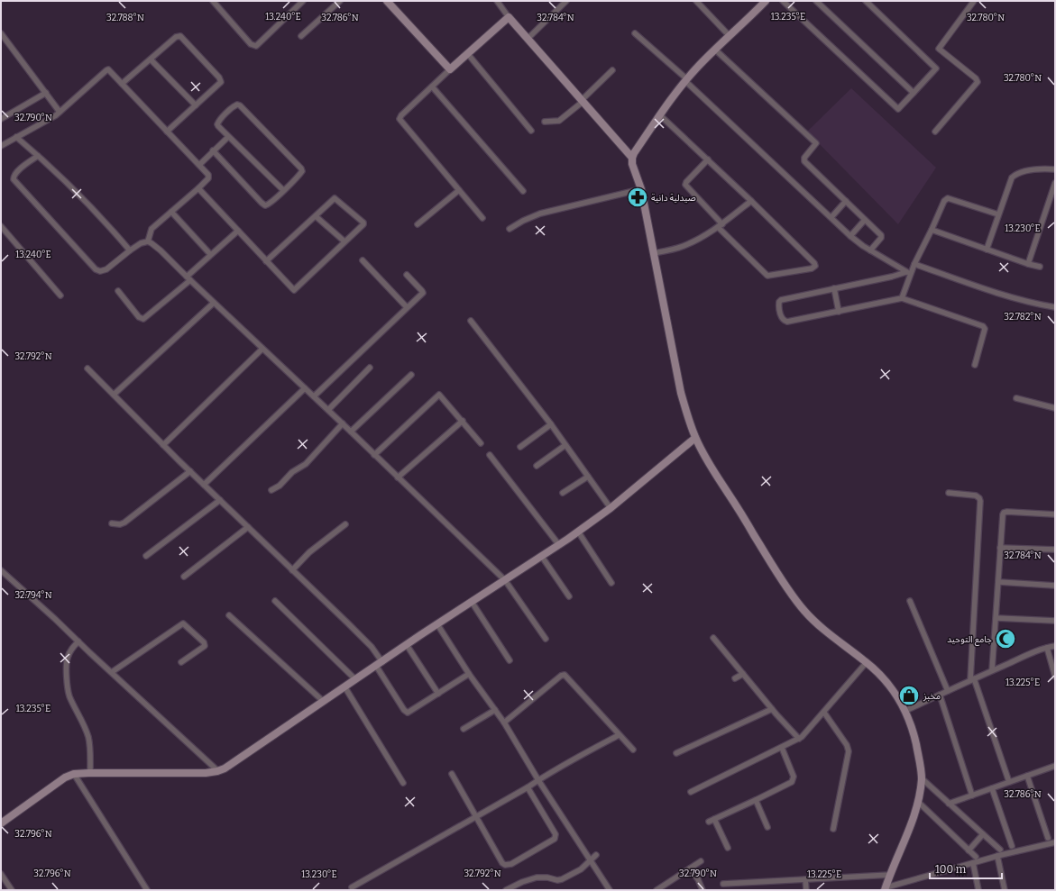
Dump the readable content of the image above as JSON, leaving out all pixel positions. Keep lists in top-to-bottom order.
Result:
{
  "places": {
    "pharmacy": ["صيدلية دانية"],
    "mosque": ["جامع التوحيد"],
    "shop": ["مخبز"]
  },
  "scale_bar": "100 m",
  "coordinates": [
    "13.240°E",
    "13.235°E",
    "32.780°N",
    "32.788°N",
    "32.786°N",
    "32.784°N",
    "32.790°N",
    "13.230°E",
    "32.782°N",
    "32.792°N",
    "32.794°N",
    "13.225°E",
    "32.796°N"
  ]
}
